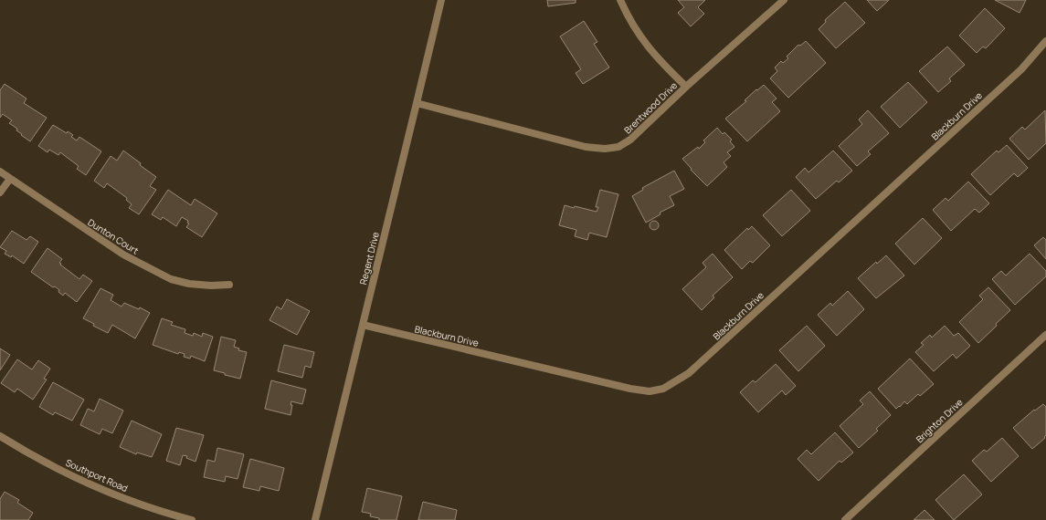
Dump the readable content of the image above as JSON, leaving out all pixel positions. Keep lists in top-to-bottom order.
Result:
{
  "streets": {
    "street": [
      "Brentwood Drive",
      "Blackburn Drive",
      "Dunton Court",
      "Regent Drive",
      "Brighton Drive",
      "Southport Road"
    ]
  },
  "crossings": [
    ["Brentwood Drive", "Regent Drive"],
    ["Blackburn Drive", "Regent Drive"]
  ]
}
